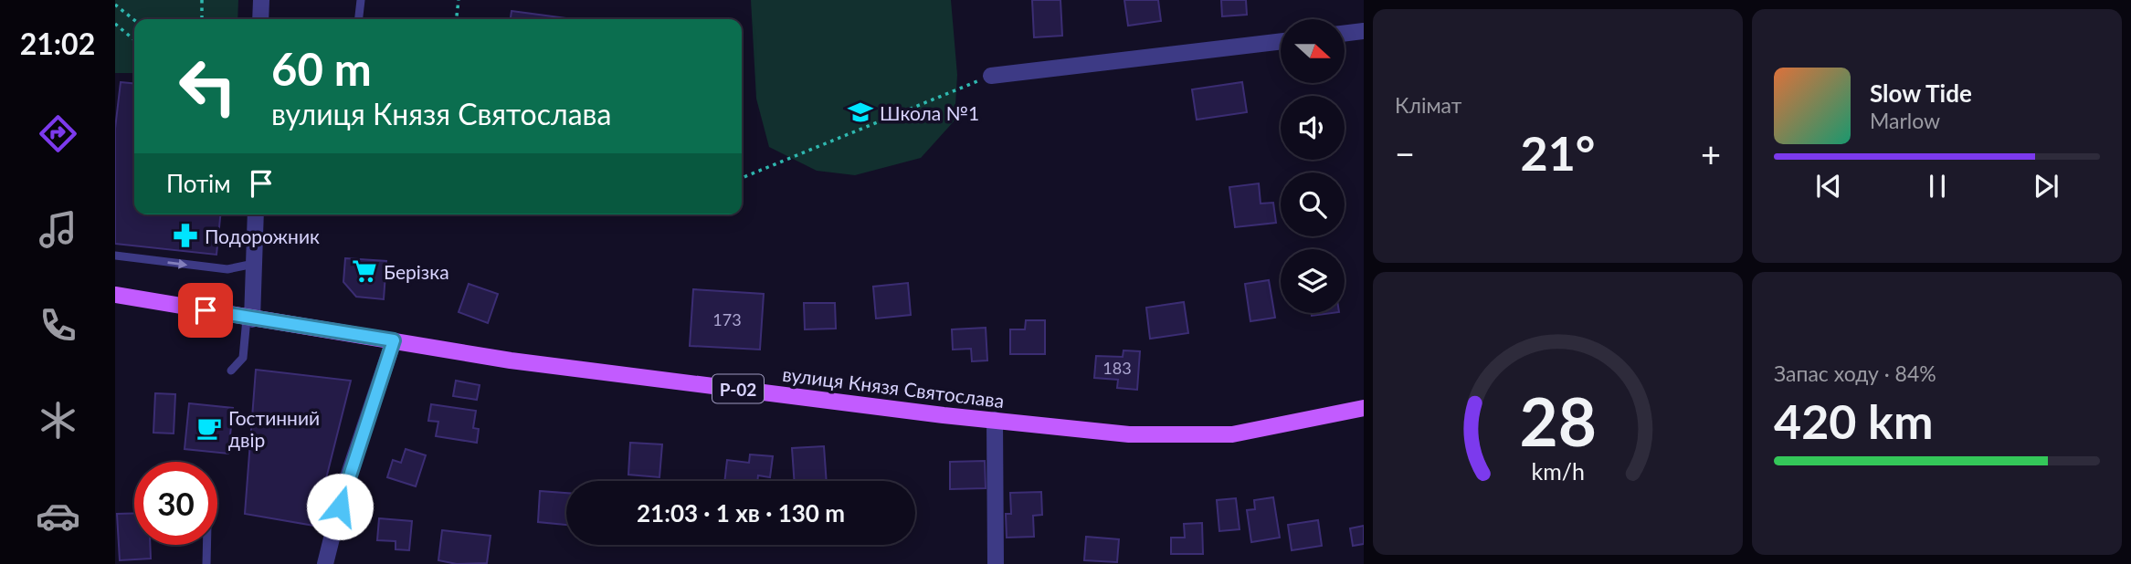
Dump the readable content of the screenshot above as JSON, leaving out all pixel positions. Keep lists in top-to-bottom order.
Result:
{
  "streets": {
    "main road": ["вулиця Князя Святослава", "Р-02"]
  },
  "places": {
    "school or university": ["Школа №1"],
    "pharmacy": ["Подорожник"],
    "supermarket": ["Берізка"],
    "cafe": ["Гостинний двір"]
  },
  "house_numbers": ["173", "183"],
  "north": "right",
  "page": {
    "tabs": "21:02",
    "tile": [
      "Клімат",
      ["Запас ходу · 84%", "420 km"]
    ],
    "turn": ["60 m", "вулиця Князя Святослава"],
    "song": ["Slow Tide", "Marlow"],
    "heat": ["−", "21°", "+"],
    "then": "Потім",
    "limit": "30",
    "trip": "21:03 · 1 хв · 130 m",
    "gauge": ["28", "km/h"]
  }
}
